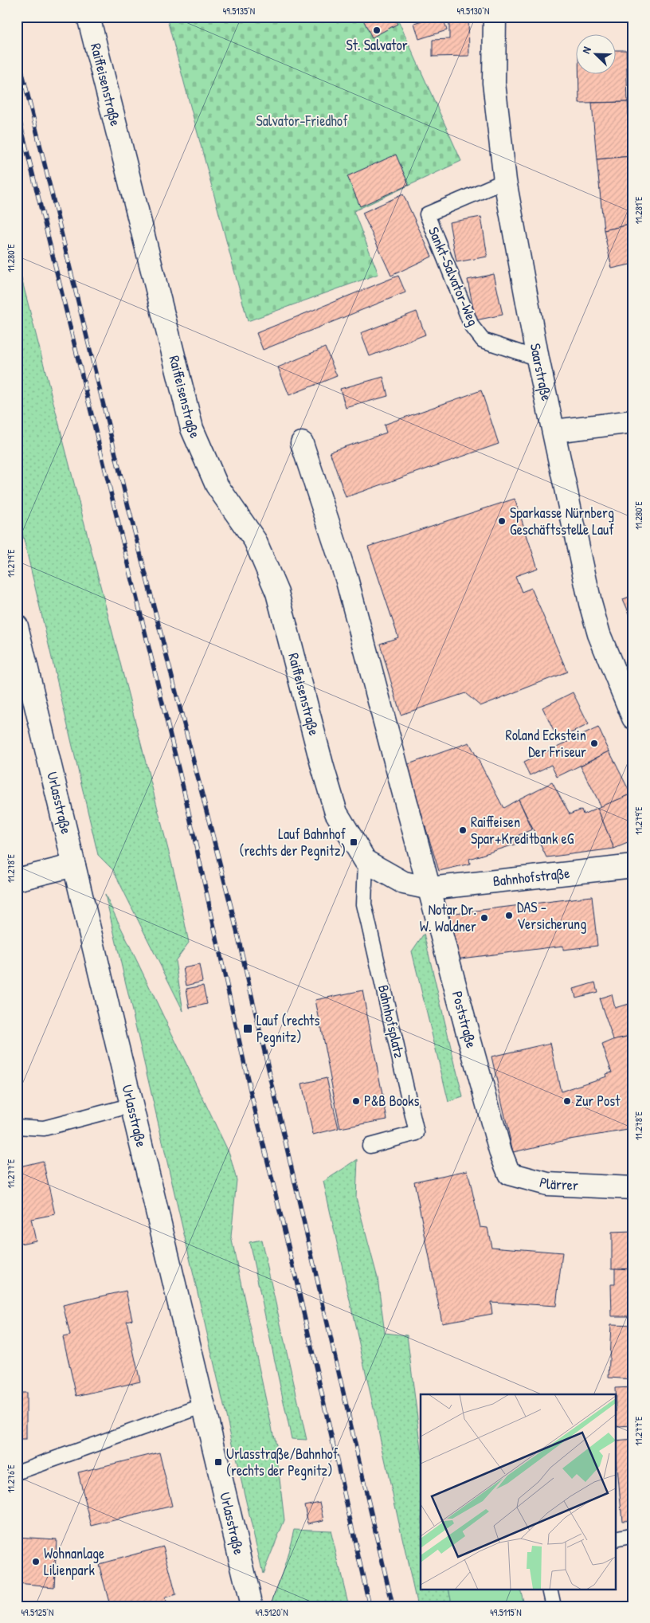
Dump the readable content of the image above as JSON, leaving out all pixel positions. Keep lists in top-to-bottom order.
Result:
{
  "streets": {
    "street": [
      "Raiffeisenstraße",
      "Saarstraße",
      "Urlasstraße",
      "Bahnhofstraße",
      "Poststraße",
      "Plärrer"
    ],
    "lane": ["Sankt-Salvator-Weg", "Bahnhofsplatz"]
  },
  "crossings": [
    ["Raiffeisenstraße", "Bahnhofstraße"],
    ["Raiffeisenstraße", "Poststraße"],
    ["Raiffeisenstraße", "Bahnhofsplatz"],
    ["Sankt-Salvator-Weg", "Saarstraße"],
    ["Bahnhofstraße", "Poststraße"],
    ["Poststraße", "Plärrer"]
  ],
  "parks": ["Salvator-Friedhof"],
  "places": {
    "other": [
      "St. Salvator",
      "Sparkasse Nürnberg Geschäftsstelle Lauf",
      "Roland Eckstein Der Friseur",
      "Raiffeisen Spar+Kreditbank eG",
      "DAS - Versicherung",
      "Notar Dr. W. Waldner",
      "P&B Books",
      "Zur Post",
      "Wohnanlage Lilienpark"
    ],
    "transit": ["Lauf Bahnhof (rechts der Pegnitz)", "Lauf (rechts Pegnitz)", "Urlasstraße/Bahnhof (rechts der Pegnitz)"]
  },
  "north": "top left",
  "coordinates": [
    "49.5135°N",
    "49.5130°N",
    "11.281°E",
    "11.280°E",
    "11.279°E",
    "11.278°E",
    "11.277°E",
    "11.276°E",
    "49.5125°N",
    "49.5120°N",
    "49.5115°N"
  ]
}
